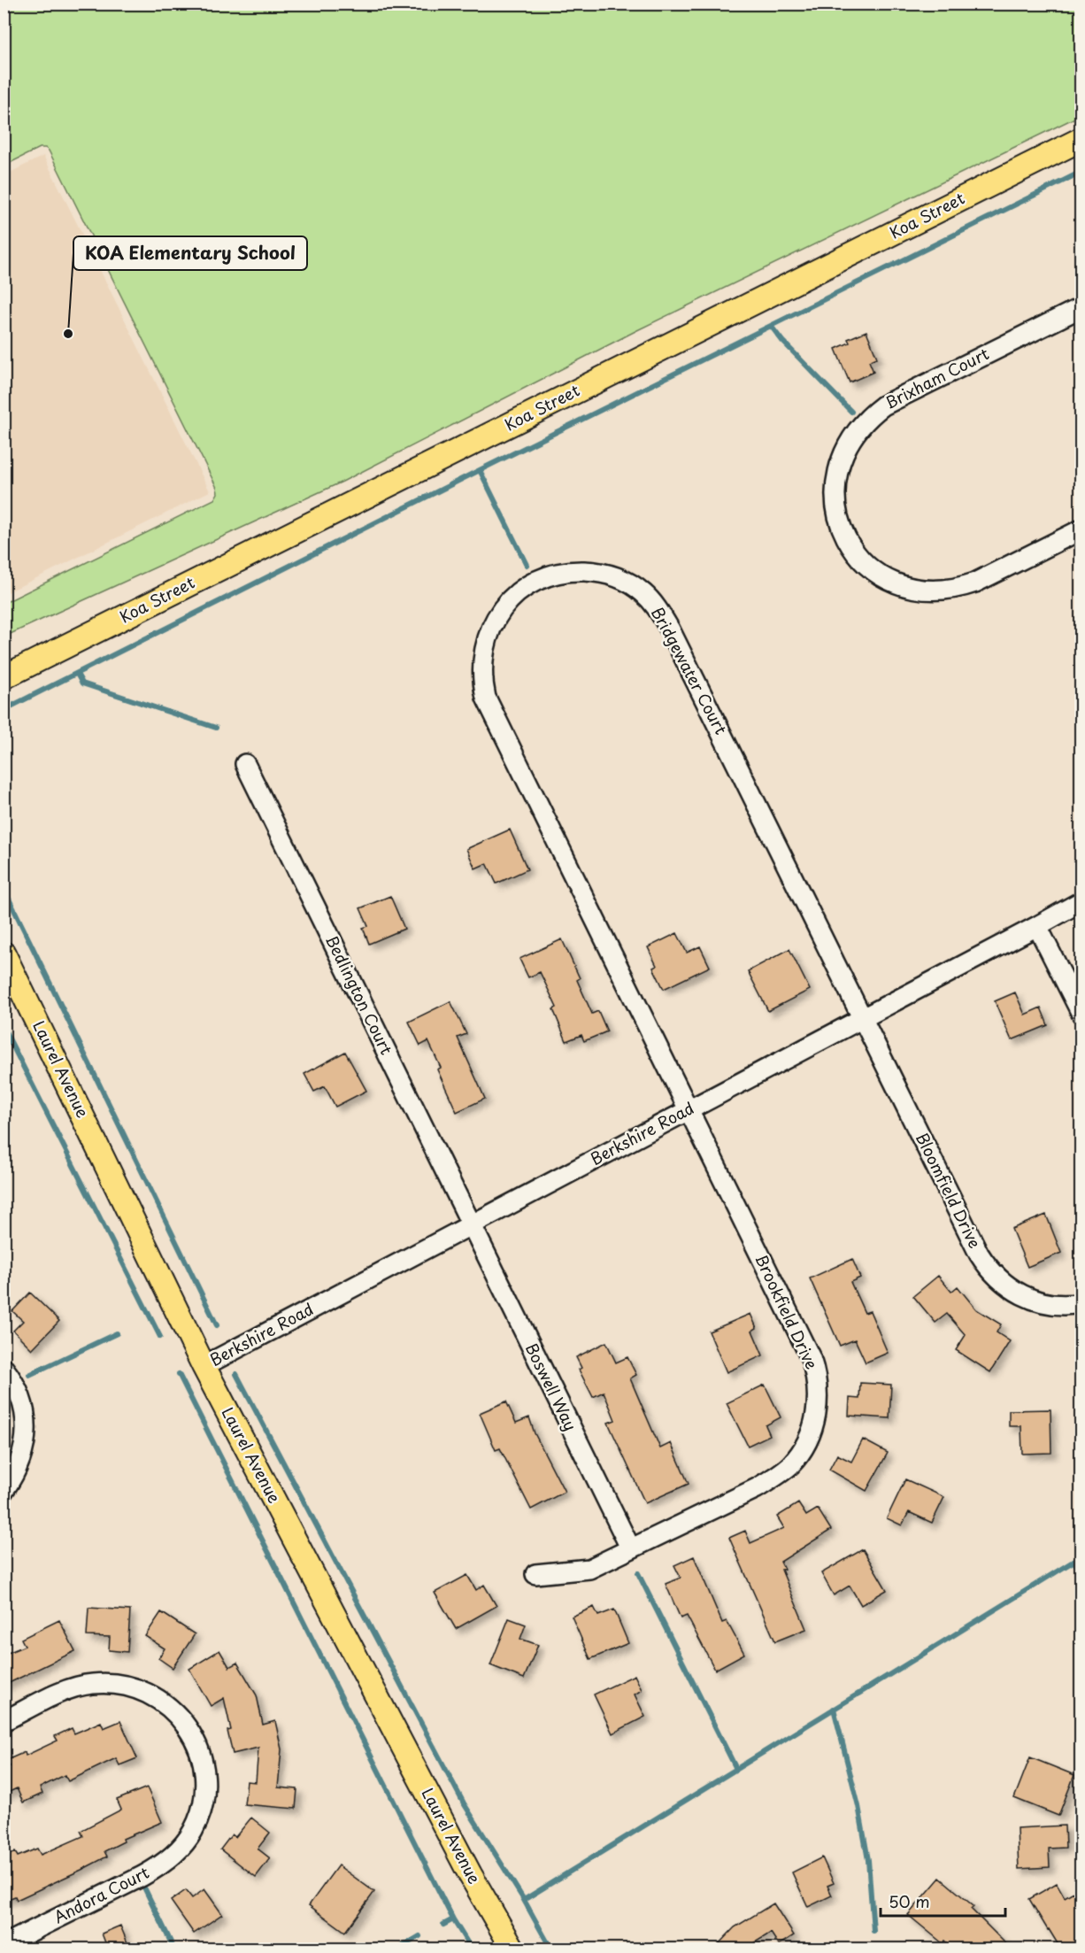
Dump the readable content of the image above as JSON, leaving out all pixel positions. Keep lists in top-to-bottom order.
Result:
{
  "streets": {
    "main road": ["Koa Street", "Laurel Avenue"],
    "street": [
      "Brixham Court",
      "Bridgewater Court",
      "Bedlington Court",
      "Berkshire Road",
      "Bloomfield Drive",
      "Brookfield Drive",
      "Boswell Way",
      "Andora Court"
    ]
  },
  "crossings": [
    ["Bridgewater Court", "Berkshire Road"],
    ["Bridgewater Court", "Bloomfield Drive"],
    ["Bridgewater Court", "Brookfield Drive"],
    ["Bedlington Court", "Berkshire Road"],
    ["Bedlington Court", "Boswell Way"],
    ["Laurel Avenue", "Berkshire Road"],
    ["Berkshire Road", "Bloomfield Drive"],
    ["Berkshire Road", "Brookfield Drive"],
    ["Berkshire Road", "Boswell Way"],
    ["Brookfield Drive", "Boswell Way"]
  ],
  "places": ["KOA Elementary School"],
  "scale_bar": "50 m"
}
